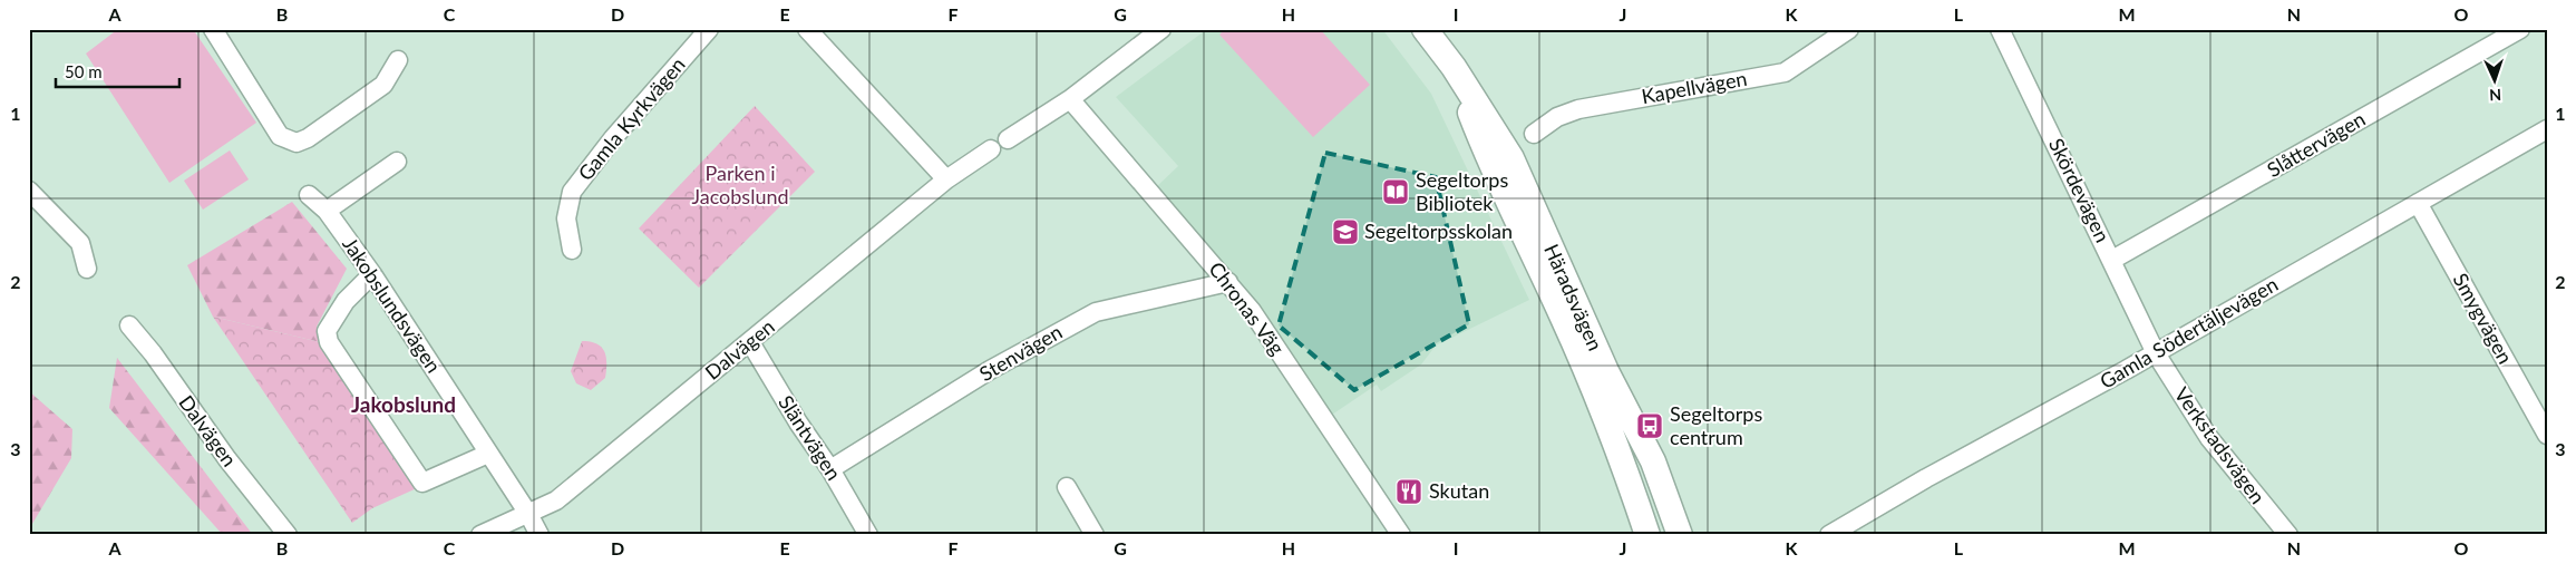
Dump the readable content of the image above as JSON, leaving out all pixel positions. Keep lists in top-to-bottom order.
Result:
{
  "streets": {
    "street": [
      "Kapellvägen",
      "Gamla Kyrkvägen",
      "Slåttervägen",
      "Skördevägen",
      "Häradsvägen",
      "Jakobslundsvägen",
      "Chronas Väg",
      "Smygvägen",
      "Gamla Södertäljevägen",
      "Dalvägen",
      "Stenvägen",
      "Släntvägen",
      "Verkstadsvägen"
    ]
  },
  "crossings": [
    ["Slåttervägen", "Skördevägen"],
    ["Skördevägen", "Gamla Södertäljevägen"],
    ["Skördevägen", "Verkstadsvägen"],
    ["Jakobslundsvägen", "Dalvägen"],
    ["Chronas Väg", "Stenvägen"],
    ["Smygvägen", "Gamla Södertäljevägen"],
    ["Gamla Södertäljevägen", "Verkstadsvägen"],
    ["Dalvägen", "Släntvägen"],
    ["Stenvägen", "Släntvägen"]
  ],
  "districts": ["Jakobslund"],
  "parks": ["Parken i Jacobslund"],
  "places": {
    "library": ["Segeltorps Bibliotek"],
    "school or university": ["Segeltorpsskolan"],
    "bus stop": ["Segeltorps centrum"],
    "restaurant": ["Skutan"]
  },
  "scale_bar": "50 m",
  "north": "bottom",
  "grid": {
    "columns": [
      "A",
      "B",
      "C",
      "D",
      "E",
      "F",
      "G",
      "H",
      "I",
      "J",
      "K",
      "L",
      "M",
      "N",
      "O"
    ],
    "rows": ["1", "2", "3"]
  }
}
